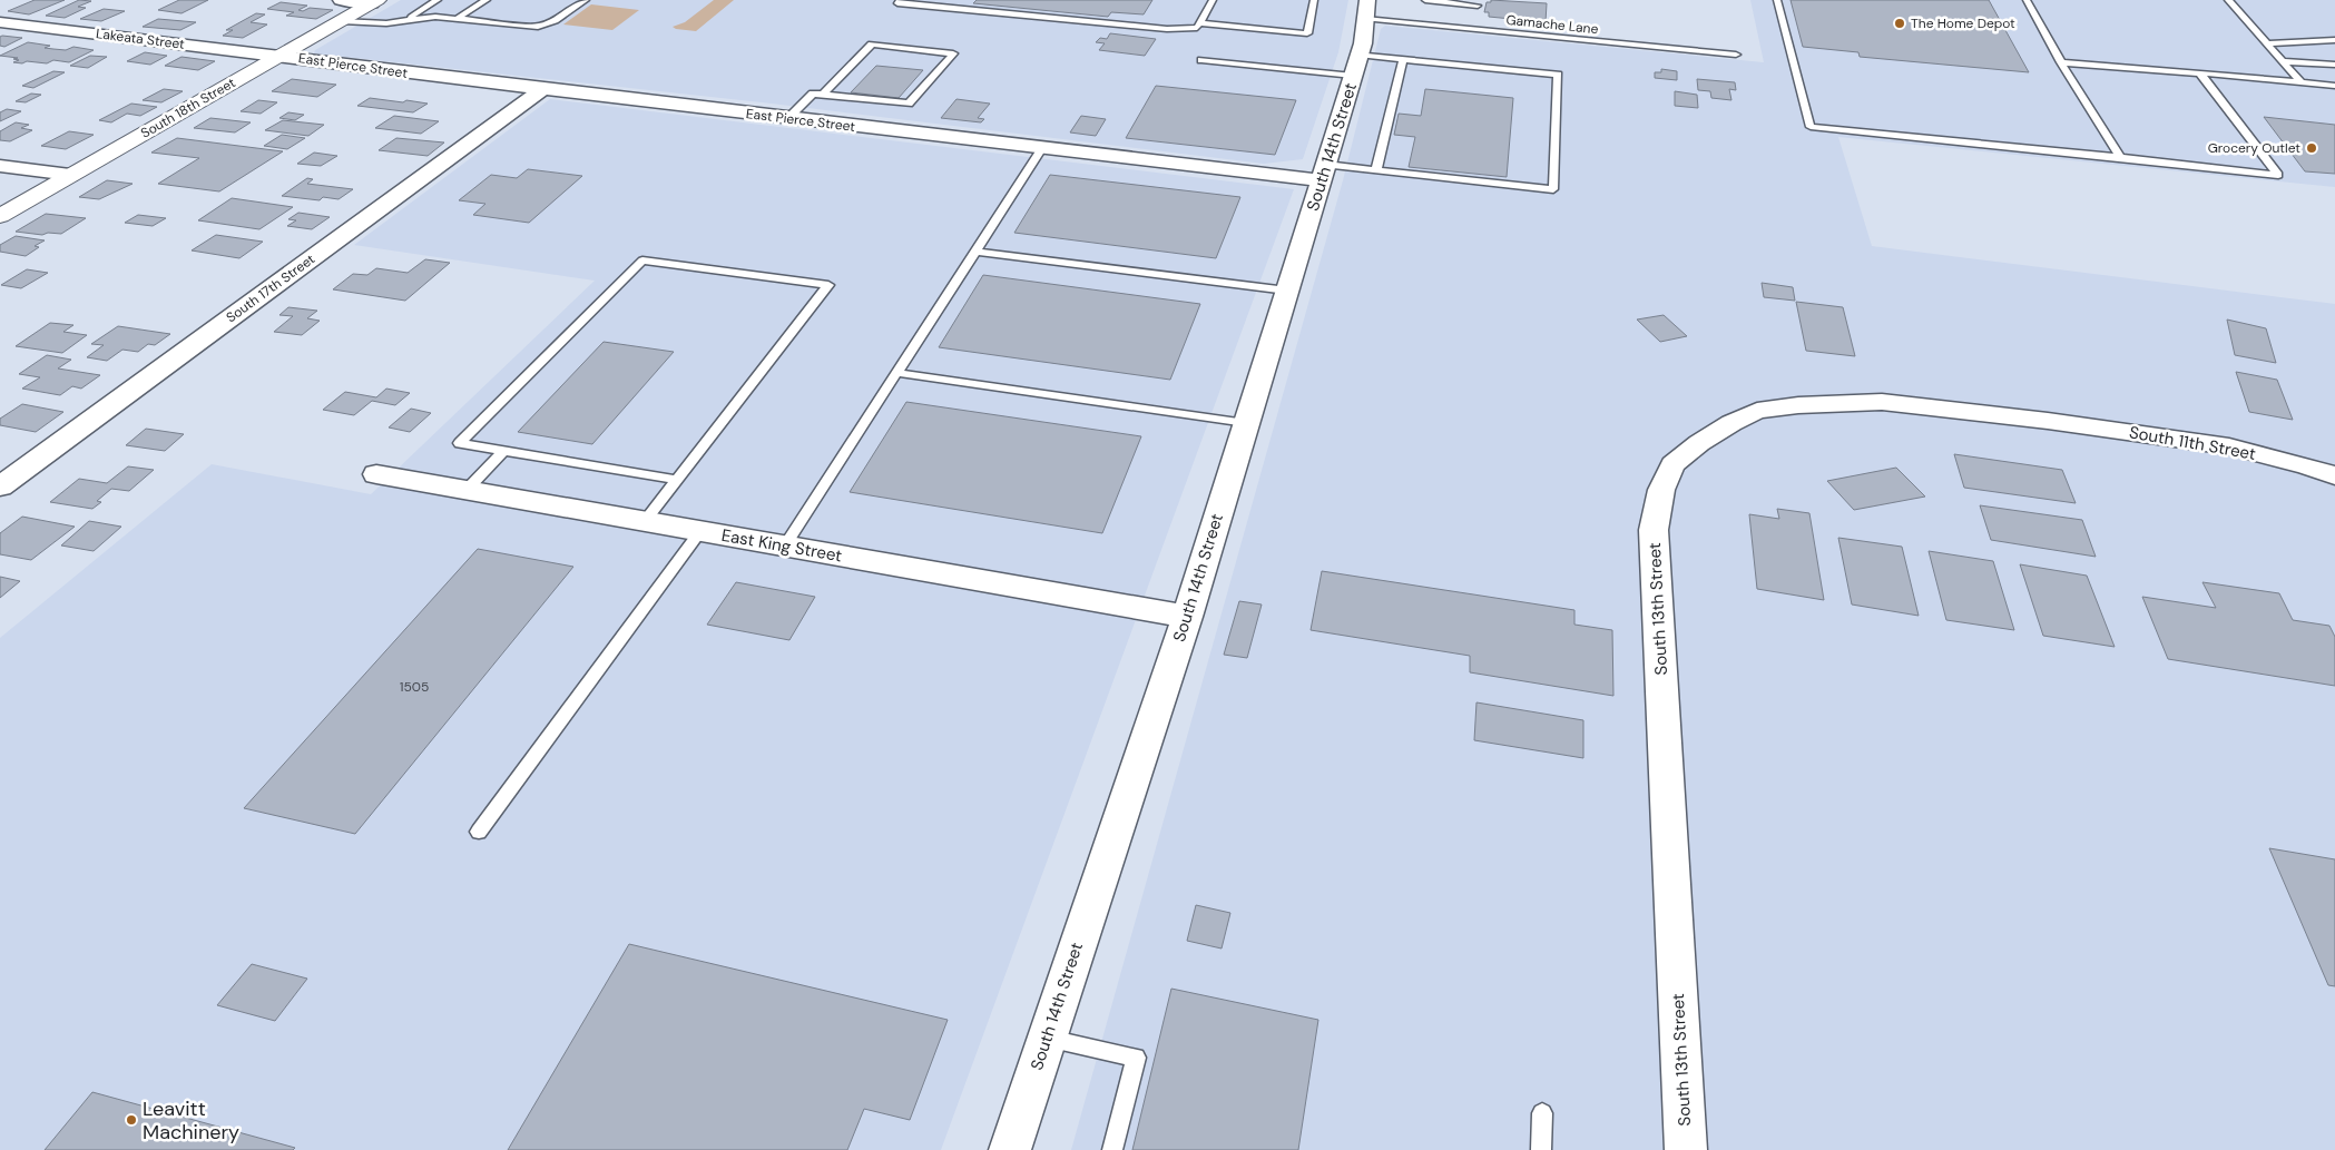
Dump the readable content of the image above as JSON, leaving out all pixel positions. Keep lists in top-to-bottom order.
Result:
{
  "streets": {
    "street": [
      "Lakeata Street",
      "East Pierce Street",
      "South 18th Street",
      "South 14th Street",
      "South 17th Street",
      "South 11th Street",
      "East King Street",
      "South 13th Street"
    ],
    "lane": ["Gamache Lane"]
  },
  "crossings": [
    ["Gamache Lane", "South 14th Street"],
    ["Lakeata Street", "East Pierce Street"],
    ["Lakeata Street", "South 18th Street"],
    ["East Pierce Street", "South 18th Street"],
    ["East Pierce Street", "South 14th Street"],
    ["East Pierce Street", "South 17th Street"],
    ["South 14th Street", "East King Street"],
    ["South 11th Street", "South 13th Street"]
  ],
  "places": ["The Home Depot", "Grocery Outlet", "Leavitt Machinery"],
  "house_numbers": ["1505"]
}
